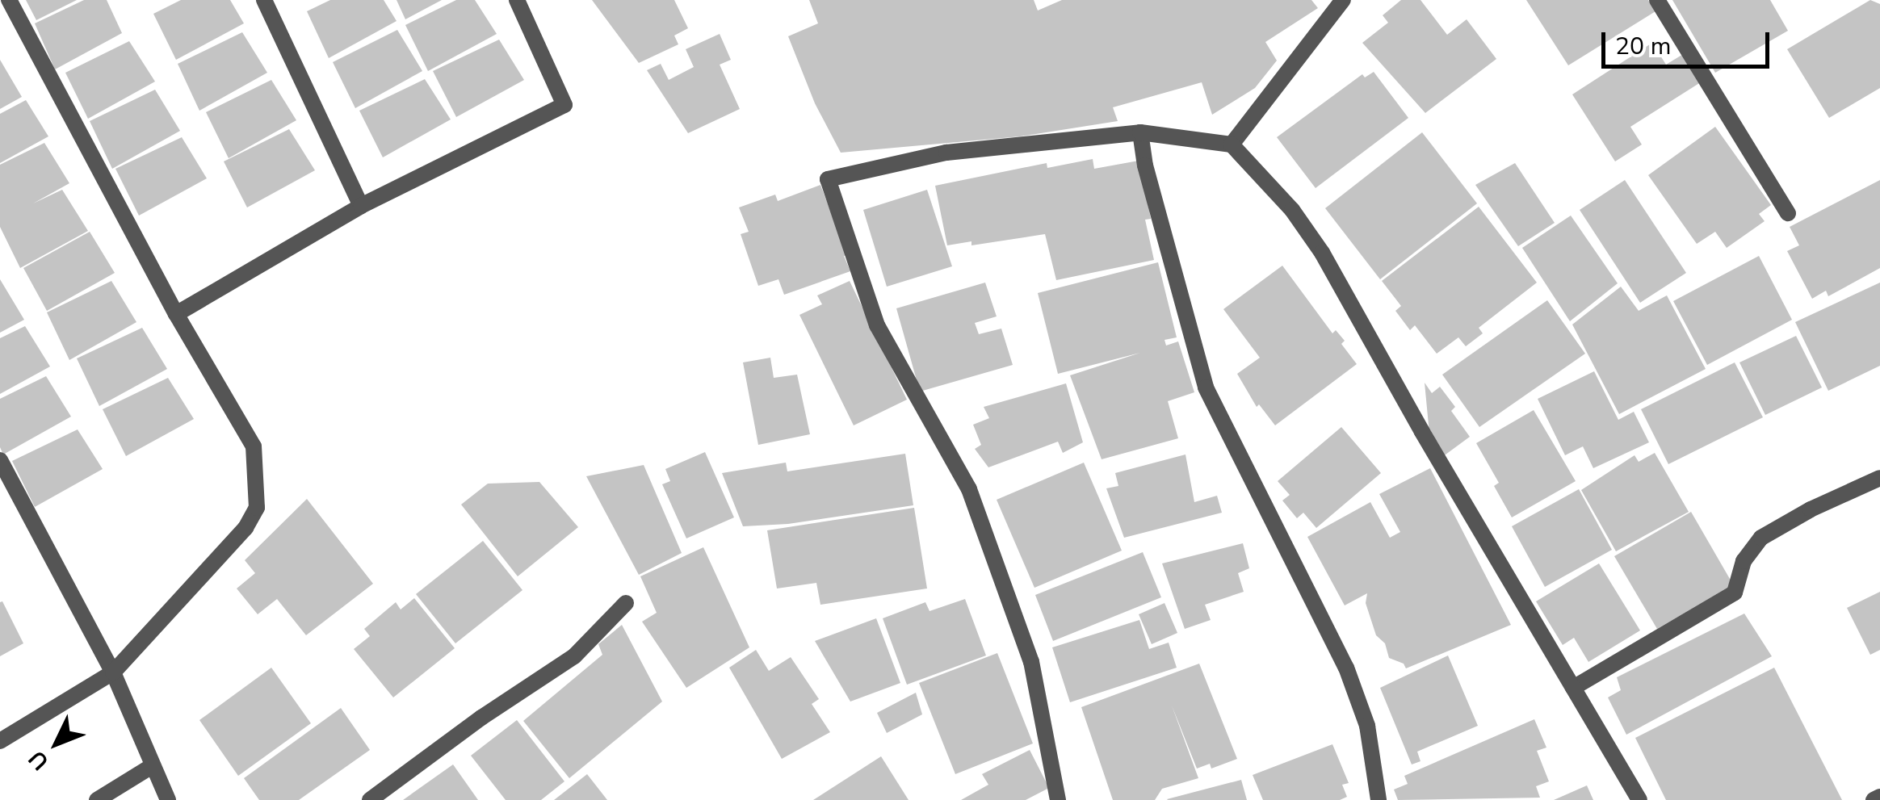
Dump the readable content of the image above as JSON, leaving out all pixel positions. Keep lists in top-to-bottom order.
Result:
{
  "scale_bar": "20 m",
  "north": "bottom left"
}
